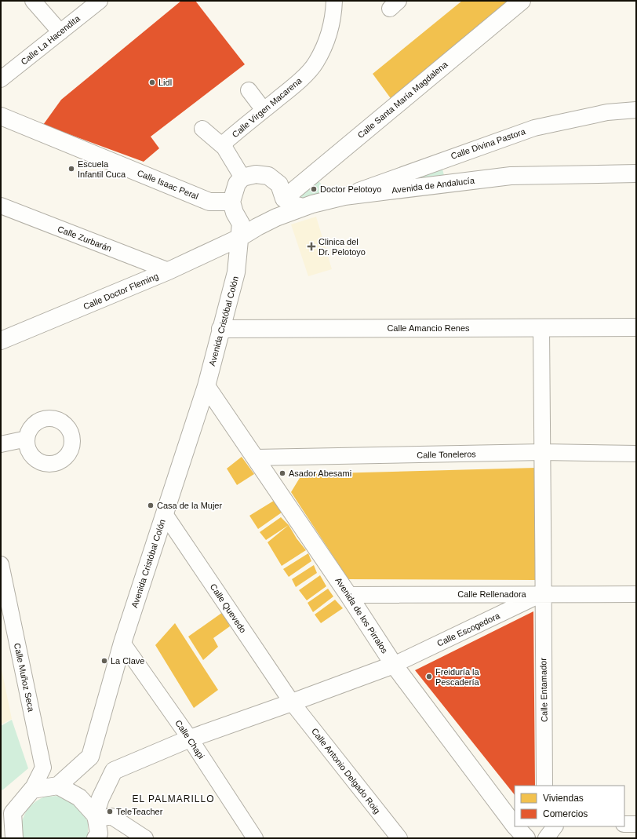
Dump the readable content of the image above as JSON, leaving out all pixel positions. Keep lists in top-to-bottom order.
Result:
{
  "streets": {
    "main road": [
      "Calle Santa María Magdalena",
      "Calle Isaac Peral",
      "Avenida de Andalucía",
      "Calle Doctor Fleming",
      "Avenida Cristóbal Colón",
      "Calle Amancio Renes",
      "Avenida de los Pirralos"
    ],
    "street": [
      "Calle La Hacendita",
      "Calle Virgen Macarena",
      "Calle Divina Pastora",
      "Calle Zurbarán",
      "Calle Toneleros",
      "Calle Rellenadora",
      "Calle Quevedo",
      "Calle Escogedora",
      "Calle Muñoz Seca",
      "Calle Entamador",
      "Calle Chapi",
      "Calle Antonio Delgado Roig"
    ]
  },
  "crossings": [
    ["Calle Divina Pastora", "Avenida de Andalucía"],
    ["Calle Isaac Peral", "Avenida Cristóbal Colón"],
    ["Avenida de Andalucía", "Calle Doctor Fleming"],
    ["Avenida de Andalucía", "Avenida Cristóbal Colón"],
    ["Calle Zurbarán", "Calle Doctor Fleming"],
    ["Calle Doctor Fleming", "Avenida Cristóbal Colón"],
    ["Avenida Cristóbal Colón", "Calle Amancio Renes"],
    ["Avenida Cristóbal Colón", "Calle Quevedo"],
    ["Avenida Cristóbal Colón", "Avenida de los Pirralos"],
    ["Avenida Cristóbal Colón", "Calle Chapi"],
    ["Calle Amancio Renes", "Calle Entamador"],
    ["Calle Toneleros", "Avenida de los Pirralos"],
    ["Calle Toneleros", "Calle Entamador"],
    ["Calle Rellenadora", "Avenida de los Pirralos"],
    ["Calle Rellenadora", "Calle Escogedora"],
    ["Calle Rellenadora", "Calle Entamador"],
    ["Calle Quevedo", "Calle Antonio Delgado Roig"],
    ["Avenida de los Pirralos", "Calle Escogedora"],
    ["Calle Escogedora", "Calle Entamador"]
  ],
  "districts": ["EL PALMARILLO"],
  "places": {
    "other": [
      "Lidl",
      "Escuela Infantil Cuca",
      "Doctor Pelotoyo",
      "Asador Abesami",
      "Casa de la Mujer",
      "La Clave",
      "Freiduría la Pescadería",
      "TeleTeacher"
    ],
    "health": ["Clinica del Dr. Pelotoyo"]
  },
  "legend": ["Viviendas", "Comercios"]
}
